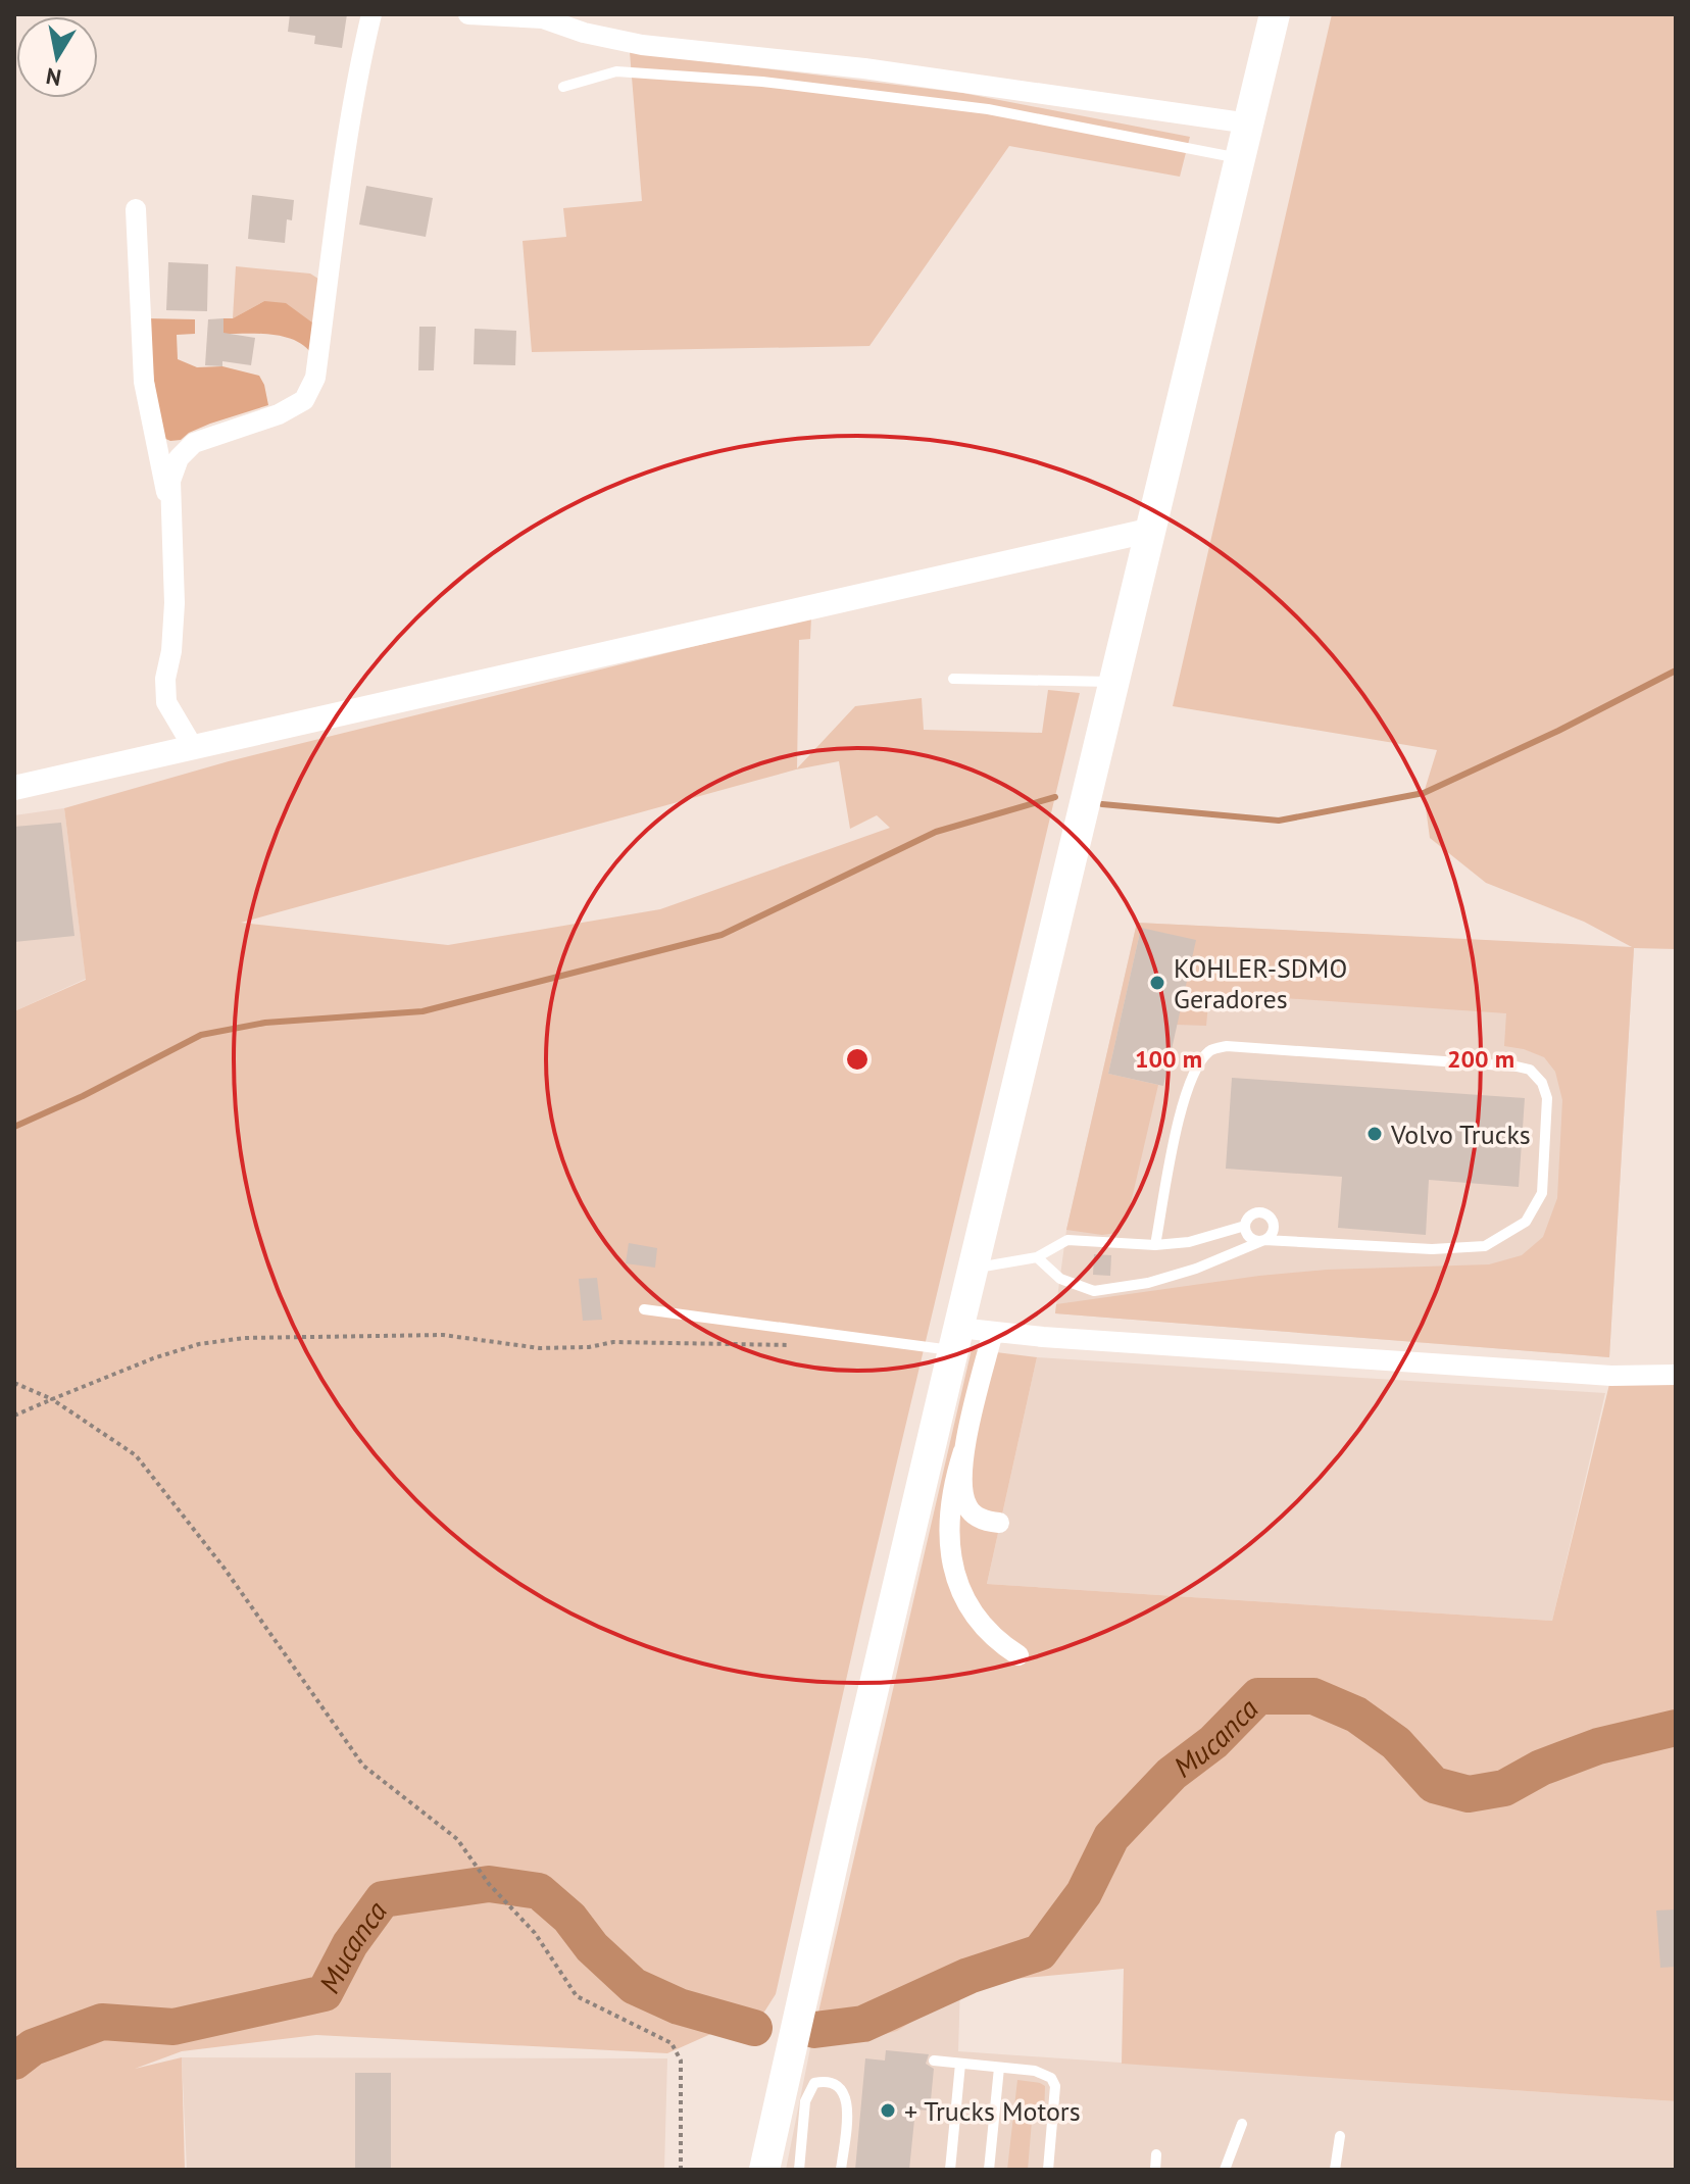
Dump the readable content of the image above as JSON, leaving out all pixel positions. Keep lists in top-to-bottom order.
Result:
{
  "water": ["Mucanca"],
  "places": ["KOHLER-SDMO Geradores", "Volvo Trucks", "+ Trucks Motors"],
  "north": "bottom",
  "rings": ["100 m", "200 m"]
}
